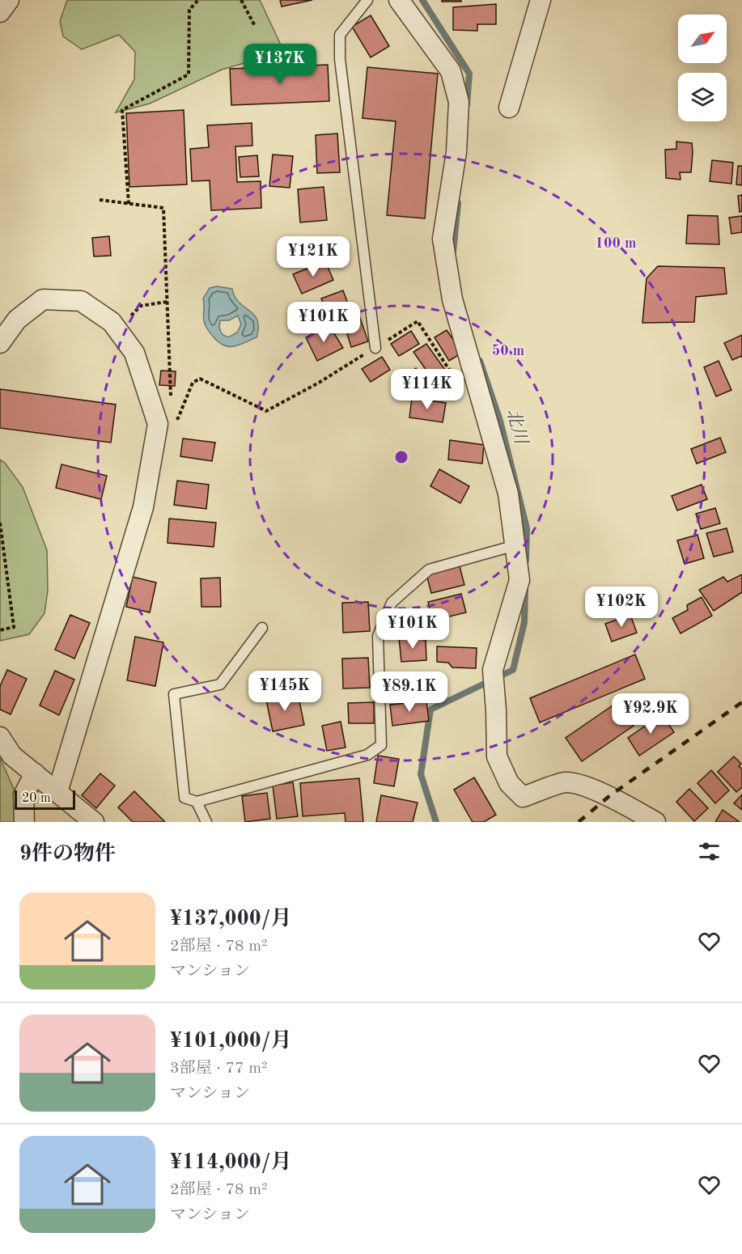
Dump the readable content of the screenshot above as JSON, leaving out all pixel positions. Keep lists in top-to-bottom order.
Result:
{
  "water": ["北川"],
  "scale_bar": "20 m",
  "north": "top right",
  "page": {
    "price": [
      "¥137K",
      "¥121K",
      "¥101K",
      "¥114K",
      "¥102K",
      "¥101K",
      "¥145K",
      "¥89.1K",
      "¥92.9K"
    ],
    "scale": "20 m",
    "heading": "9件の物件",
    "list": [
      {
        "name": "¥137,000/月",
        "note": "2部屋 · 78 m² · マンション"
      },
      {
        "name": "¥101,000/月",
        "note": "3部屋 · 77 m² · マンション"
      },
      {
        "name": "¥114,000/月",
        "note": "2部屋 · 78 m² · マンション"
      }
    ]
  },
  "rings": ["100 m", "50 m"]
}
